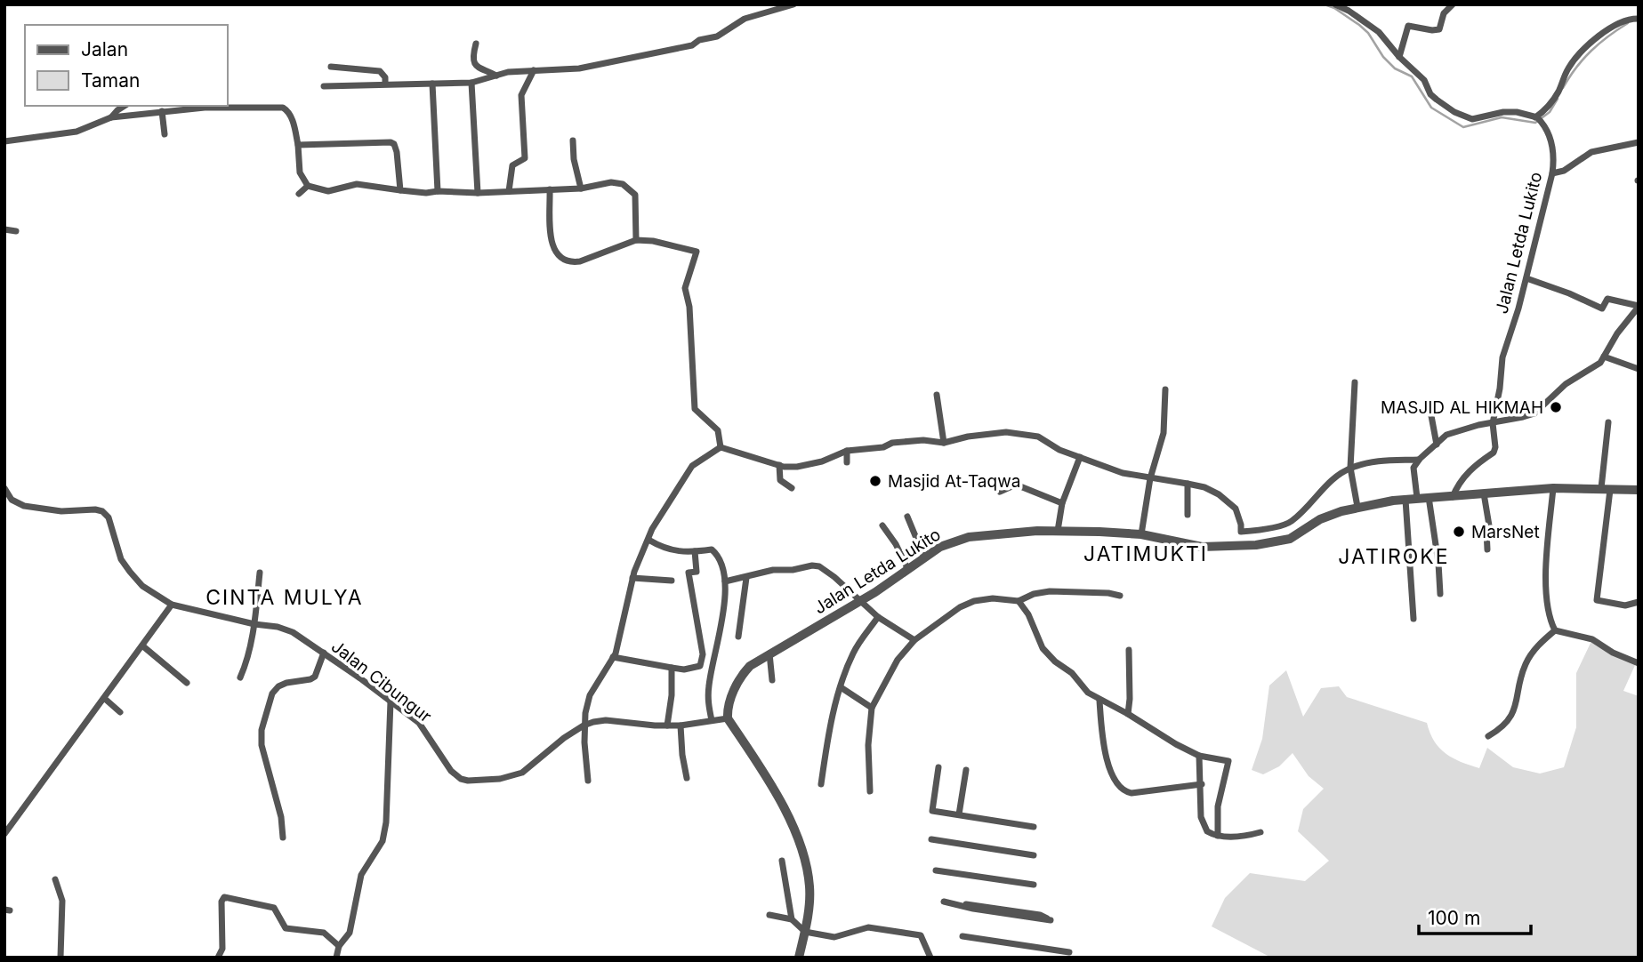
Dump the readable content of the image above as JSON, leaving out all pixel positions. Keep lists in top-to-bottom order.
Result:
{
  "streets": {
    "street": ["Jalan Letda Lukito", "Jalan Cibungur"]
  },
  "crossings": [
    ["Jalan Letda Lukito", "Jalan Cibungur"]
  ],
  "districts": ["JATIMUKTI", "JATIROKE", "CINTA MULYA"],
  "places": ["MASJID AL HIKMAH", "Masjid At-Taqwa", "MarsNet"],
  "legend": ["Jalan", "Taman"],
  "scale_bar": "100 m"
}
